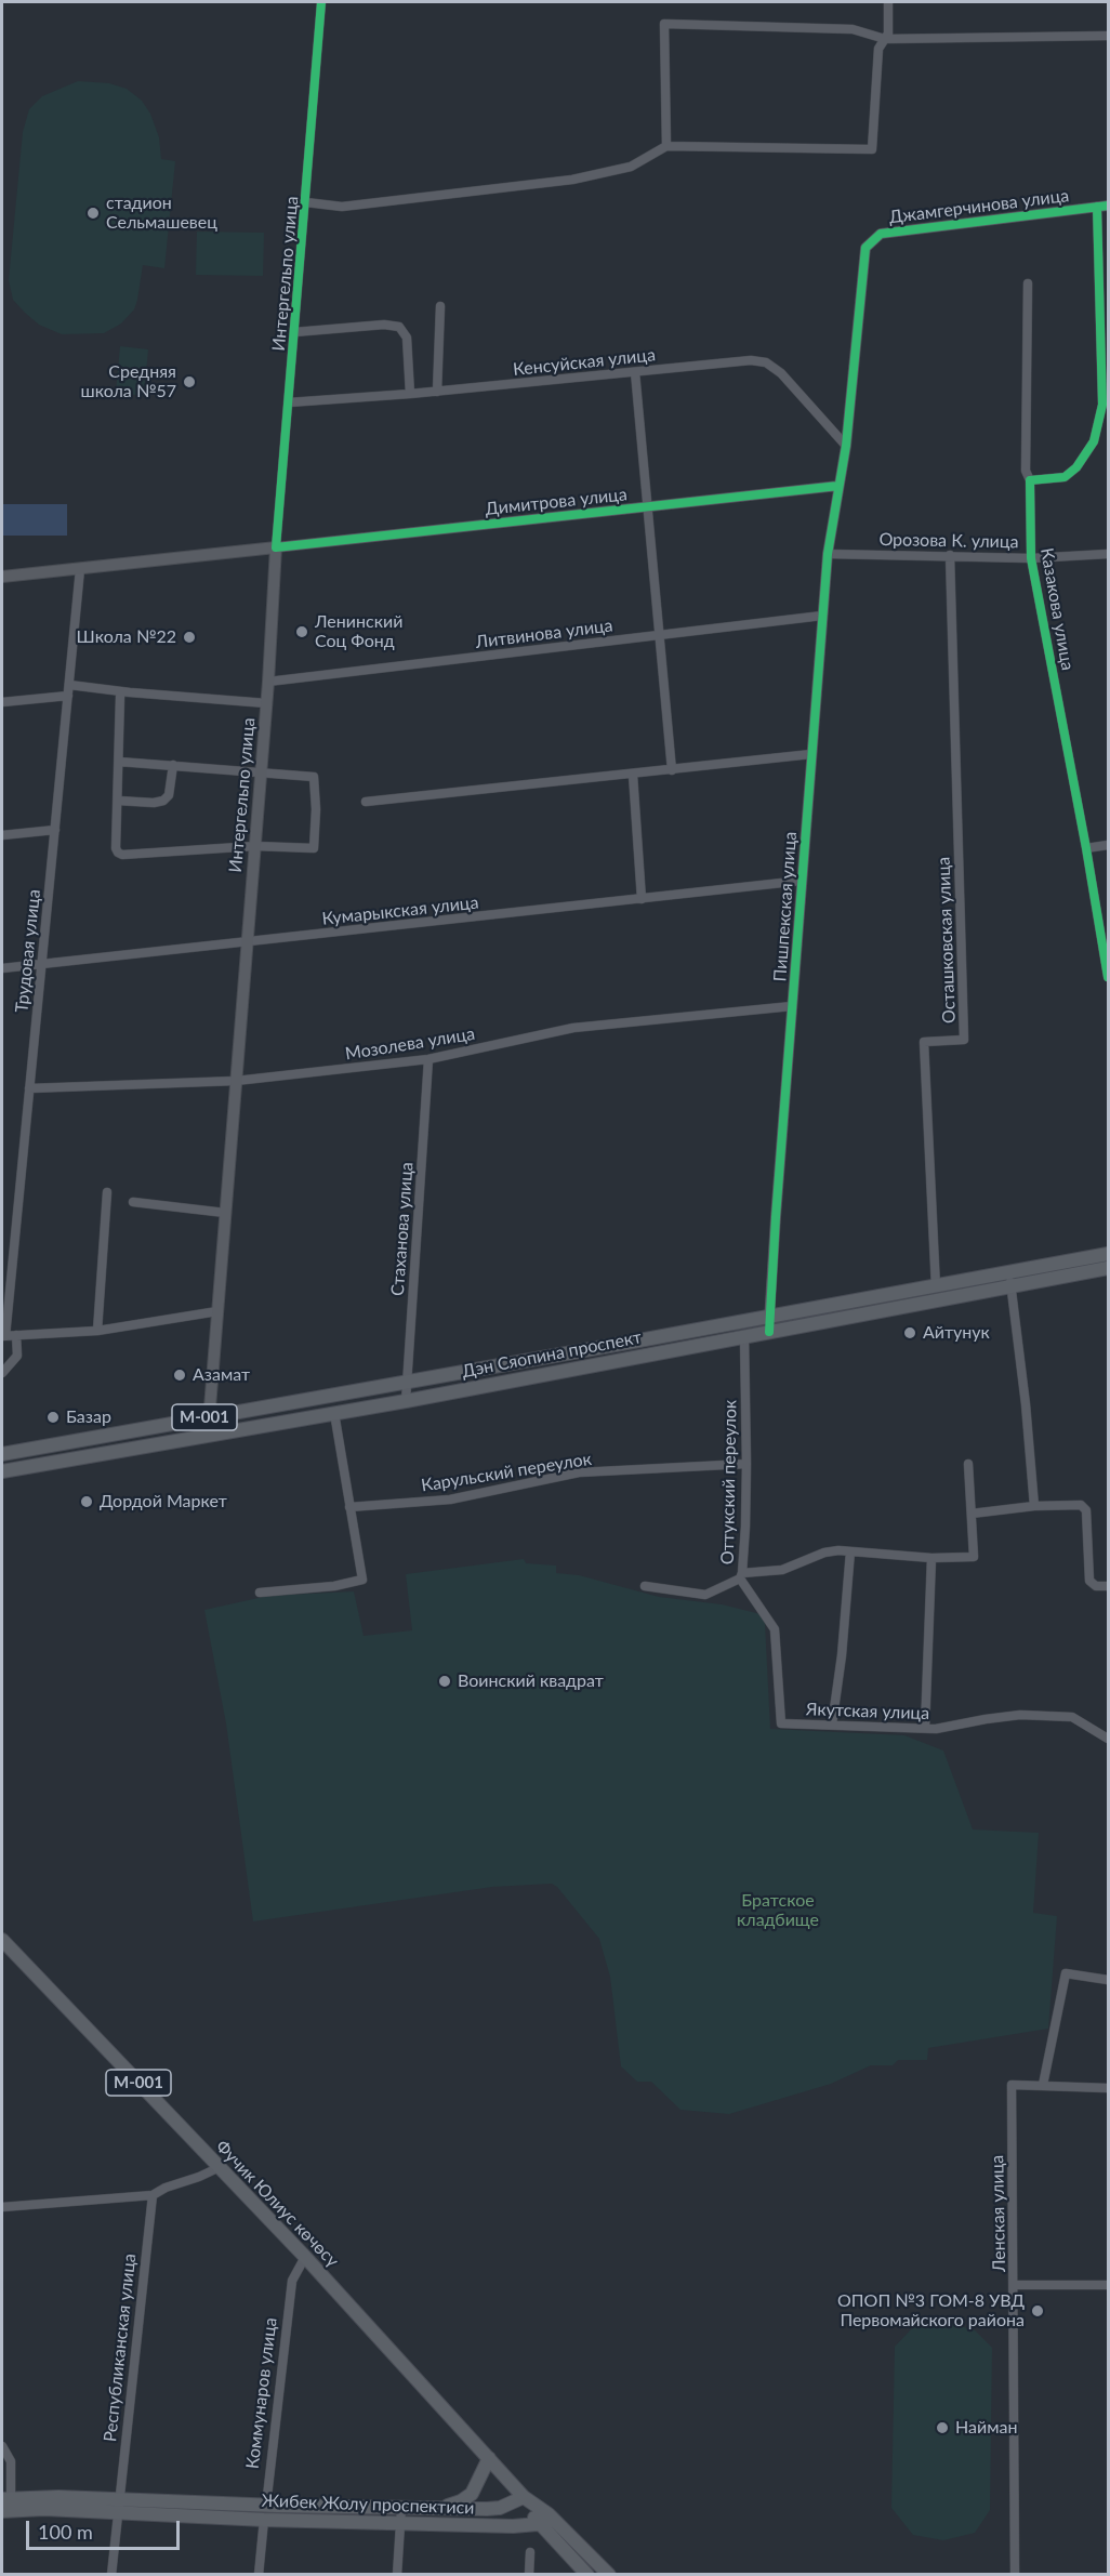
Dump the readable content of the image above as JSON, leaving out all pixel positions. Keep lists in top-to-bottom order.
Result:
{
  "streets": {
    "main road": [
      "Интергельпо улица",
      "Димитрова улица",
      "Дэн Сяопина проспект",
      "M-001",
      "М-001",
      "Фучик Юлиус көчөсү",
      "Коммунаров улица",
      "Жибек Жолу проспектиси"
    ],
    "street": [
      "Джамгерчинова улица",
      "Кенсуйская улица",
      "Орозова К. улица",
      "Казакова улица",
      "Литвинова улица",
      "Пишпекская улица",
      "Кумарыкская улица",
      "Осташковская улица",
      "Трудовая улица",
      "Мозолева улица",
      "Стаханова улица",
      "Карульский переулок",
      "Оттукский переулок",
      "Якутская улица",
      "Ленская улица",
      "Республиканская улица"
    ]
  },
  "crossings": [
    ["Джамгерчинова улица", "Кенсуйская улица"],
    ["Джамгерчинова улица", "Димитрова улица"],
    ["Джамгерчинова улица", "Пишпекская улица"],
    ["Интергельпо улица", "Кенсуйская улица"],
    ["Интергельпо улица", "Димитрова улица"],
    ["Интергельпо улица", "Литвинова улица"],
    ["Интергельпо улица", "Кумарыкская улица"],
    ["Интергельпо улица", "Мозолева улица"],
    ["Интергельпо улица", "Дэн Сяопина проспект"],
    ["Димитрова улица", "Пишпекская улица"],
    ["Димитрова улица", "Трудовая улица"],
    ["Орозова К. улица", "Казакова улица"],
    ["Орозова К. улица", "Пишпекская улица"],
    ["Орозова К. улица", "Осташковская улица"],
    ["Литвинова улица", "Пишпекская улица"],
    ["Пишпекская улица", "Кумарыкская улица"],
    ["Пишпекская улица", "Мозолева улица"],
    ["Пишпекская улица", "Дэн Сяопина проспект"],
    ["Кумарыкская улица", "Трудовая улица"],
    ["Осташковская улица", "Дэн Сяопина проспект"],
    ["Трудовая улица", "Мозолева улица"],
    ["Мозолева улица", "Стаханова улица"],
    ["Стаханова улица", "Дэн Сяопина проспект"],
    ["Дэн Сяопина проспект", "Оттукский переулок"],
    ["Карульский переулок", "Оттукский переулок"],
    ["Оттукский переулок", "Якутская улица"],
    ["Фучик Юлиус көчөсү", "Коммунаров улица"],
    ["Фучик Юлиус көчөсү", "Жибек Жолу проспектиси"],
    ["Республиканская улица", "Жибек Жолу проспектиси"],
    ["Коммунаров улица", "Жибек Жолу проспектиси"]
  ],
  "parks": ["Братское кладбище"],
  "places": [
    "стадион Сельмашевец",
    "Средняя школа №57",
    "Ленинский Соц Фонд",
    "Школа №22",
    "Айтунук",
    "Азамат",
    "Базар",
    "Дордой Маркет",
    "Воинский квадрат",
    "ОПОП №3 ГОМ-8 УВД Первомайского района",
    "Найман"
  ],
  "scale_bar": "100 m"
}
